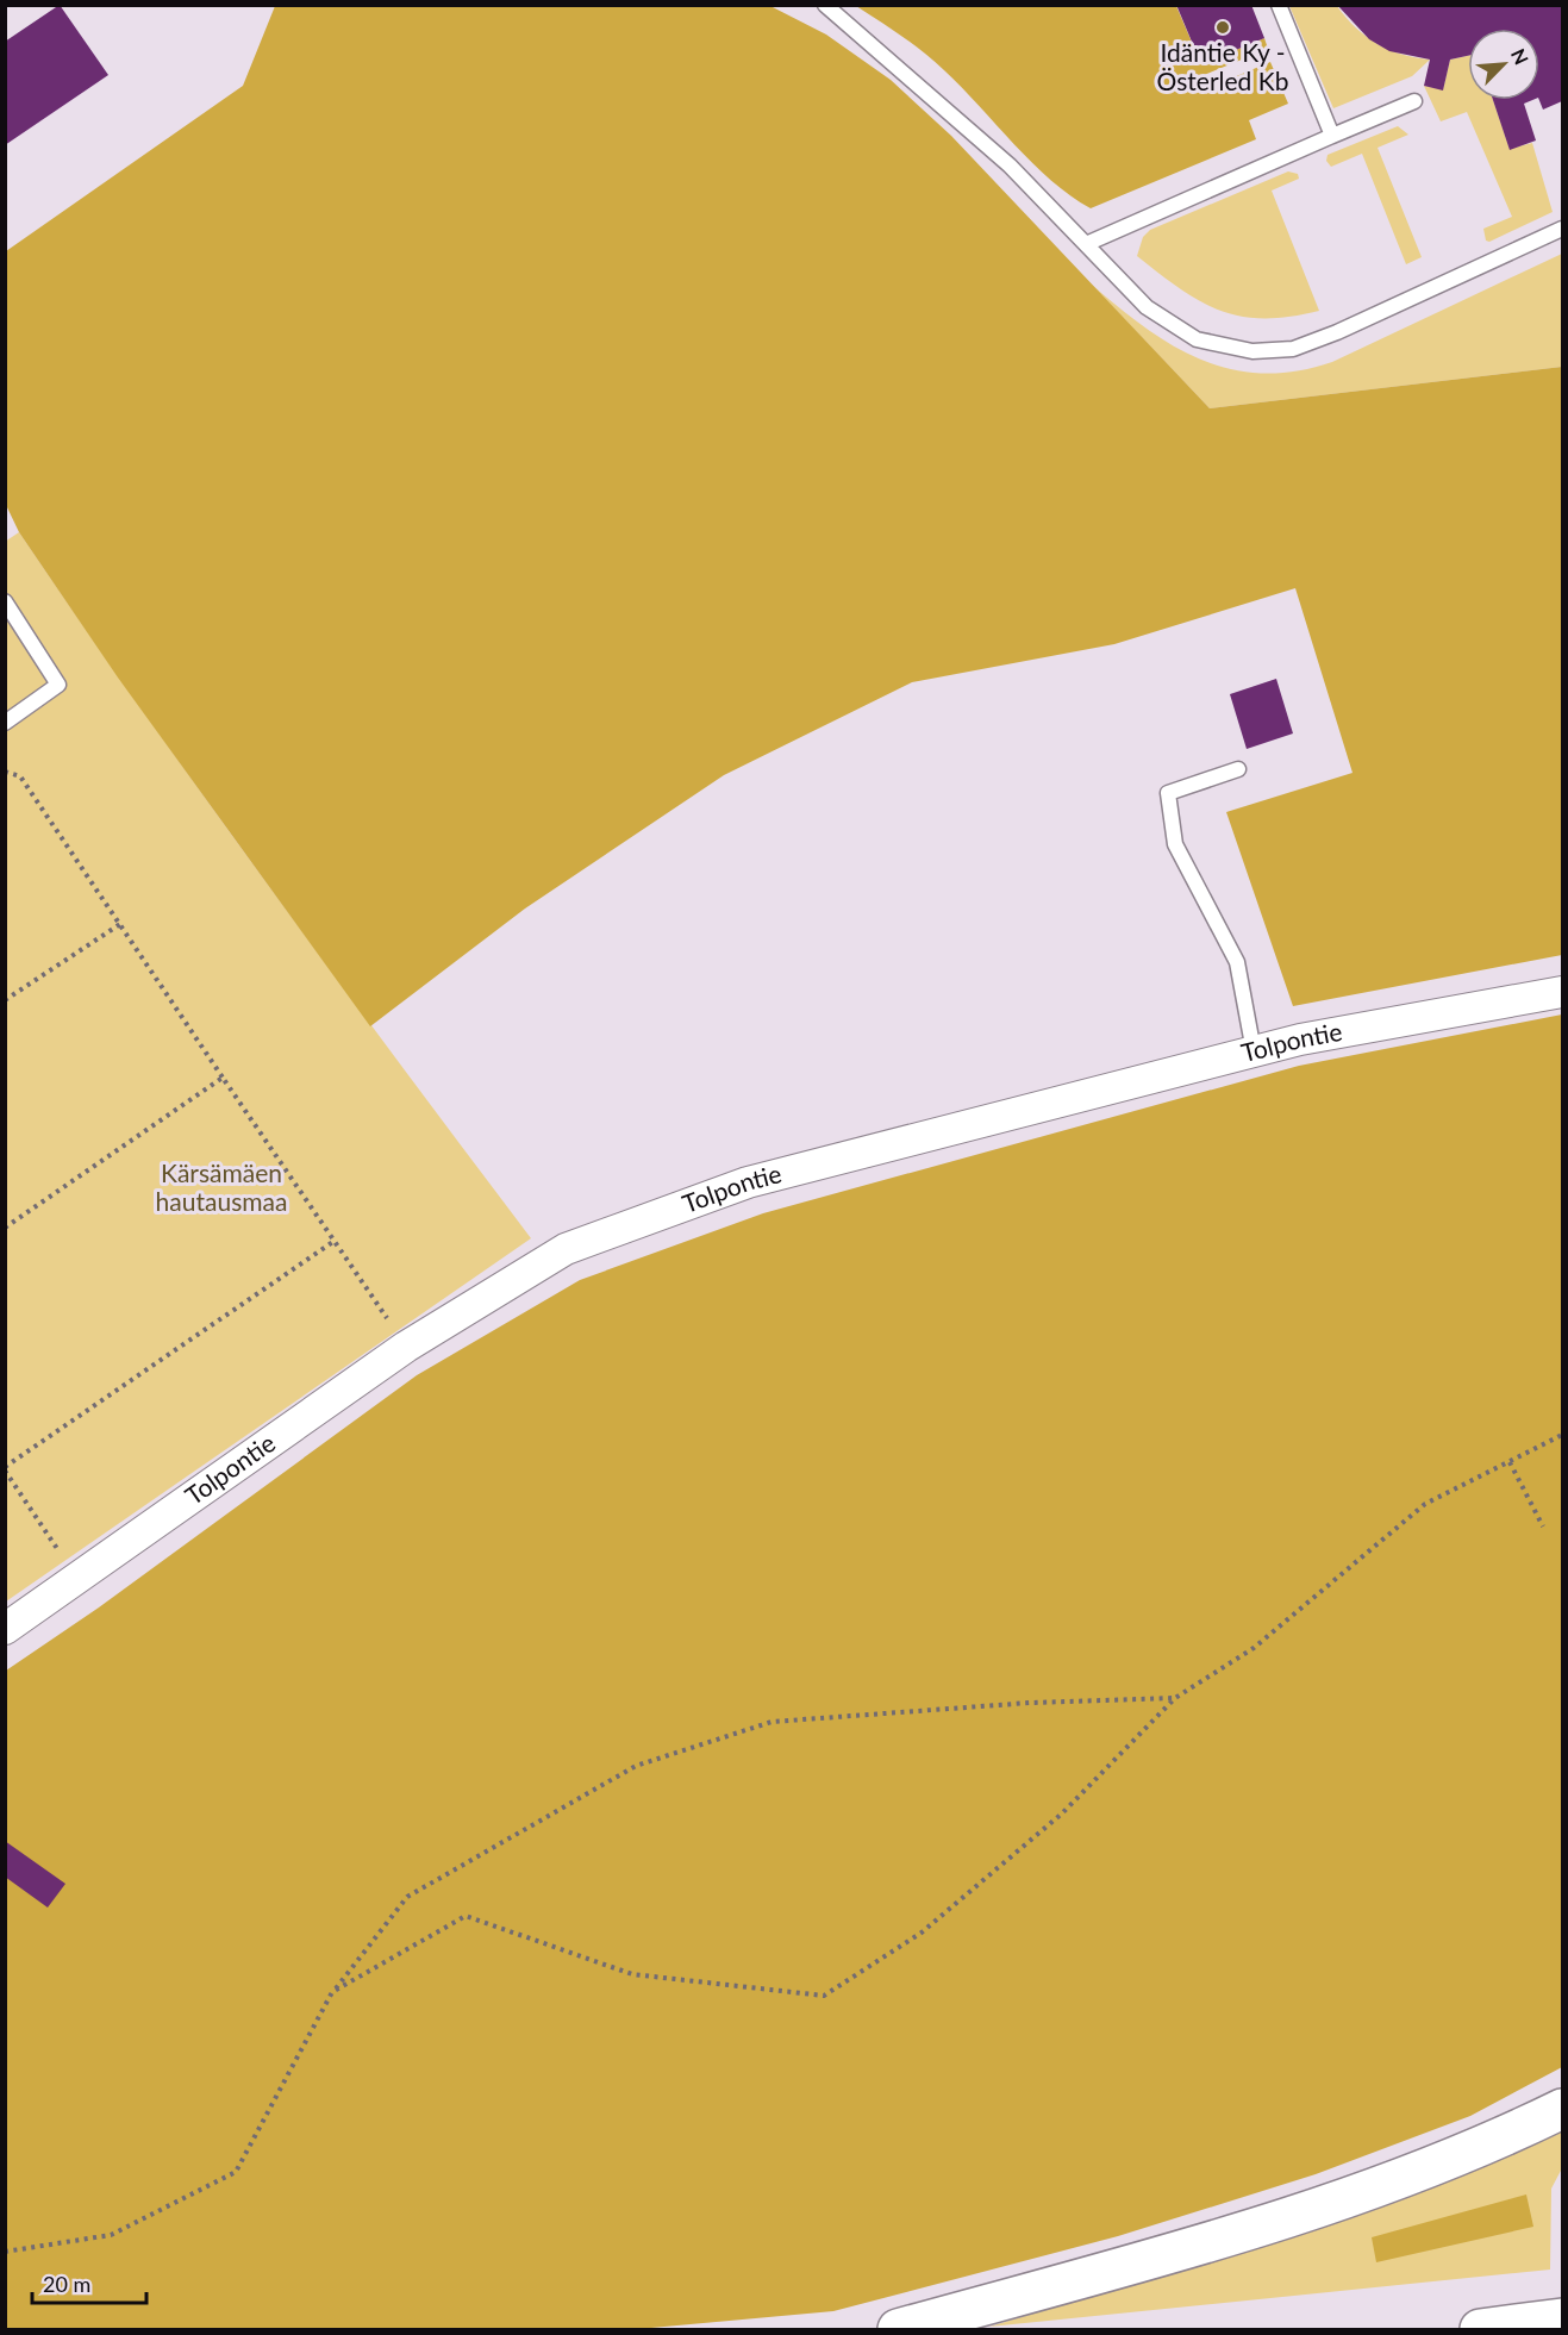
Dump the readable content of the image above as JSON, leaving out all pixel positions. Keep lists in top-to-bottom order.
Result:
{
  "streets": {
    "street": ["Tolpontie"]
  },
  "parks": ["Kärsämäen hautausmaa"],
  "places": ["Idäntie Ky - Österled Kb"],
  "scale_bar": "20 m",
  "north": "top right"
}
